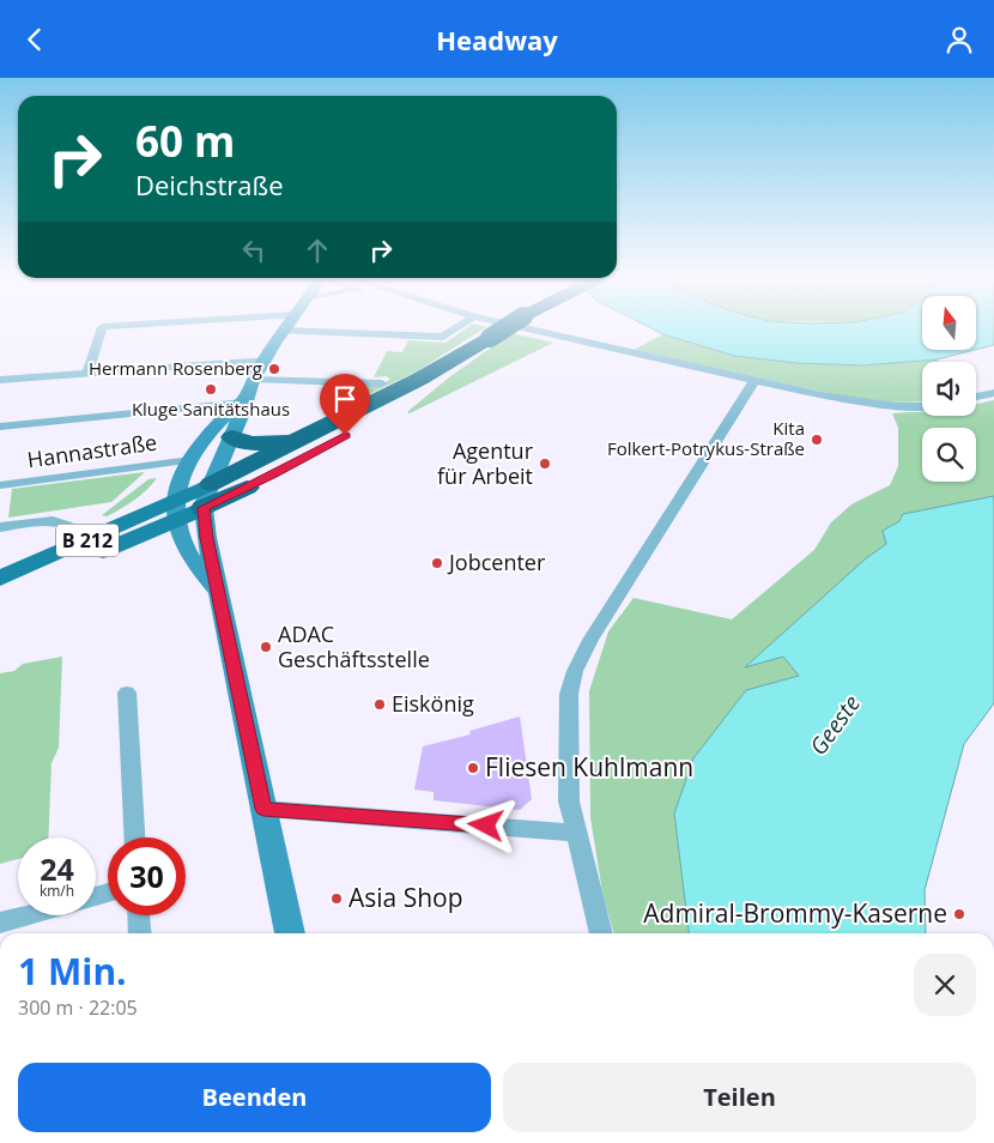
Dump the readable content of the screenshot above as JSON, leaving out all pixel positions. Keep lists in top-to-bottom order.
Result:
{
  "streets": {
    "main road": ["B 212"],
    "street": ["Hannastraße"]
  },
  "water": ["Geeste"],
  "places": [
    "Hermann Rosenberg",
    "Kluge Sanitätshaus",
    "Kita Folkert-Potrykus-Straße",
    "Agentur für Arbeit",
    "Jobcenter",
    "ADAC Geschäftsstelle",
    "Eiskönig",
    "Fliesen Kuhlmann",
    "Asia Shop",
    "Admiral-Brommy-Kaserne"
  ],
  "north": "top",
  "page": {
    "header": "Headway",
    "turn": ["60 m", "Deichstraße"],
    "speed": "24 km/h",
    "limit": "30",
    "heading": ["1 Min.", "300 m · 22:05"],
    "buttons": ["Beenden", "Teilen"]
  }
}
